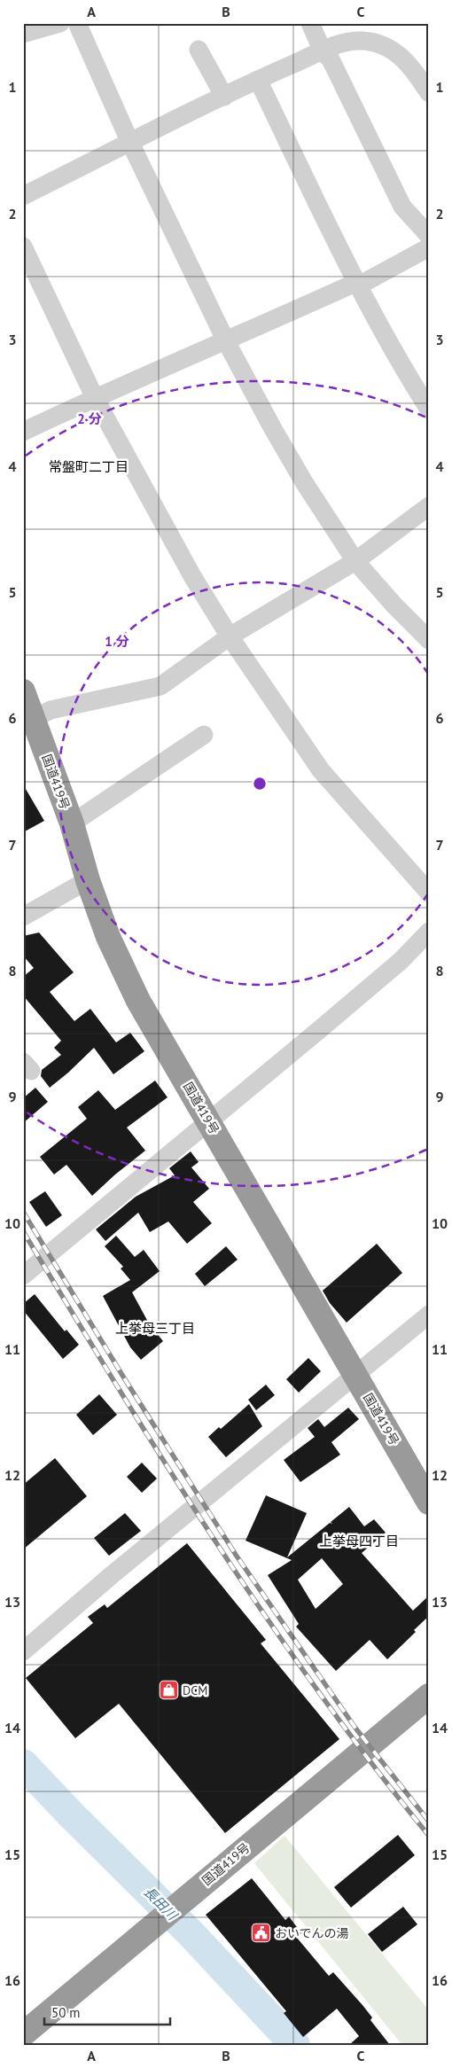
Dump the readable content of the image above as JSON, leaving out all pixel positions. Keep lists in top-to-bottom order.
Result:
{
  "streets": {
    "highway": ["国道419号"]
  },
  "districts": ["常盤町二丁目", "上挙母三丁目", "上挙母四丁目"],
  "water": ["長田川"],
  "places": {
    "shop": ["DCM"],
    "public building": ["おいでんの湯"]
  },
  "scale_bar": "50 m",
  "grid": {
    "columns": ["A", "B", "C"],
    "rows": [
      "1",
      "2",
      "3",
      "4",
      "5",
      "6",
      "7",
      "8",
      "9",
      "10",
      "11",
      "12",
      "13",
      "14",
      "15",
      "16"
    ]
  },
  "rings": ["2 分", "1 分"]
}
